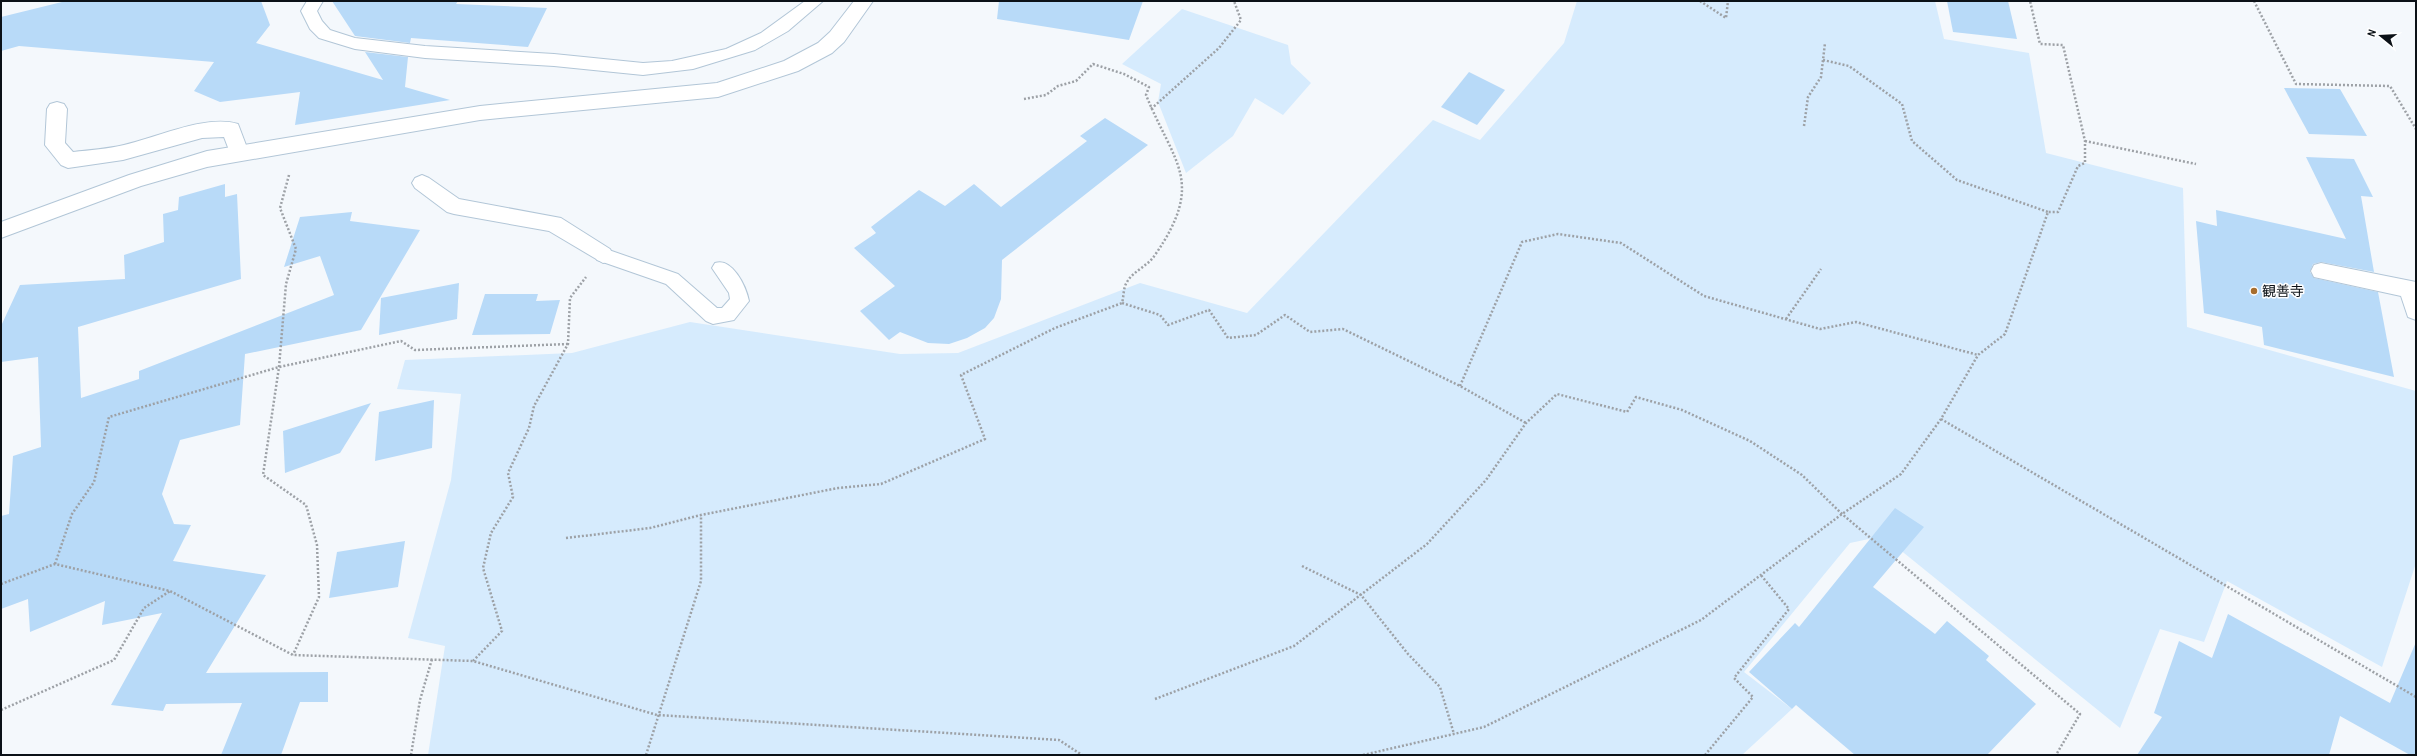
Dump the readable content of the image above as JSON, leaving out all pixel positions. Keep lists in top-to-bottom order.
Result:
{
  "places": ["観善寺"],
  "north": "left"
}
